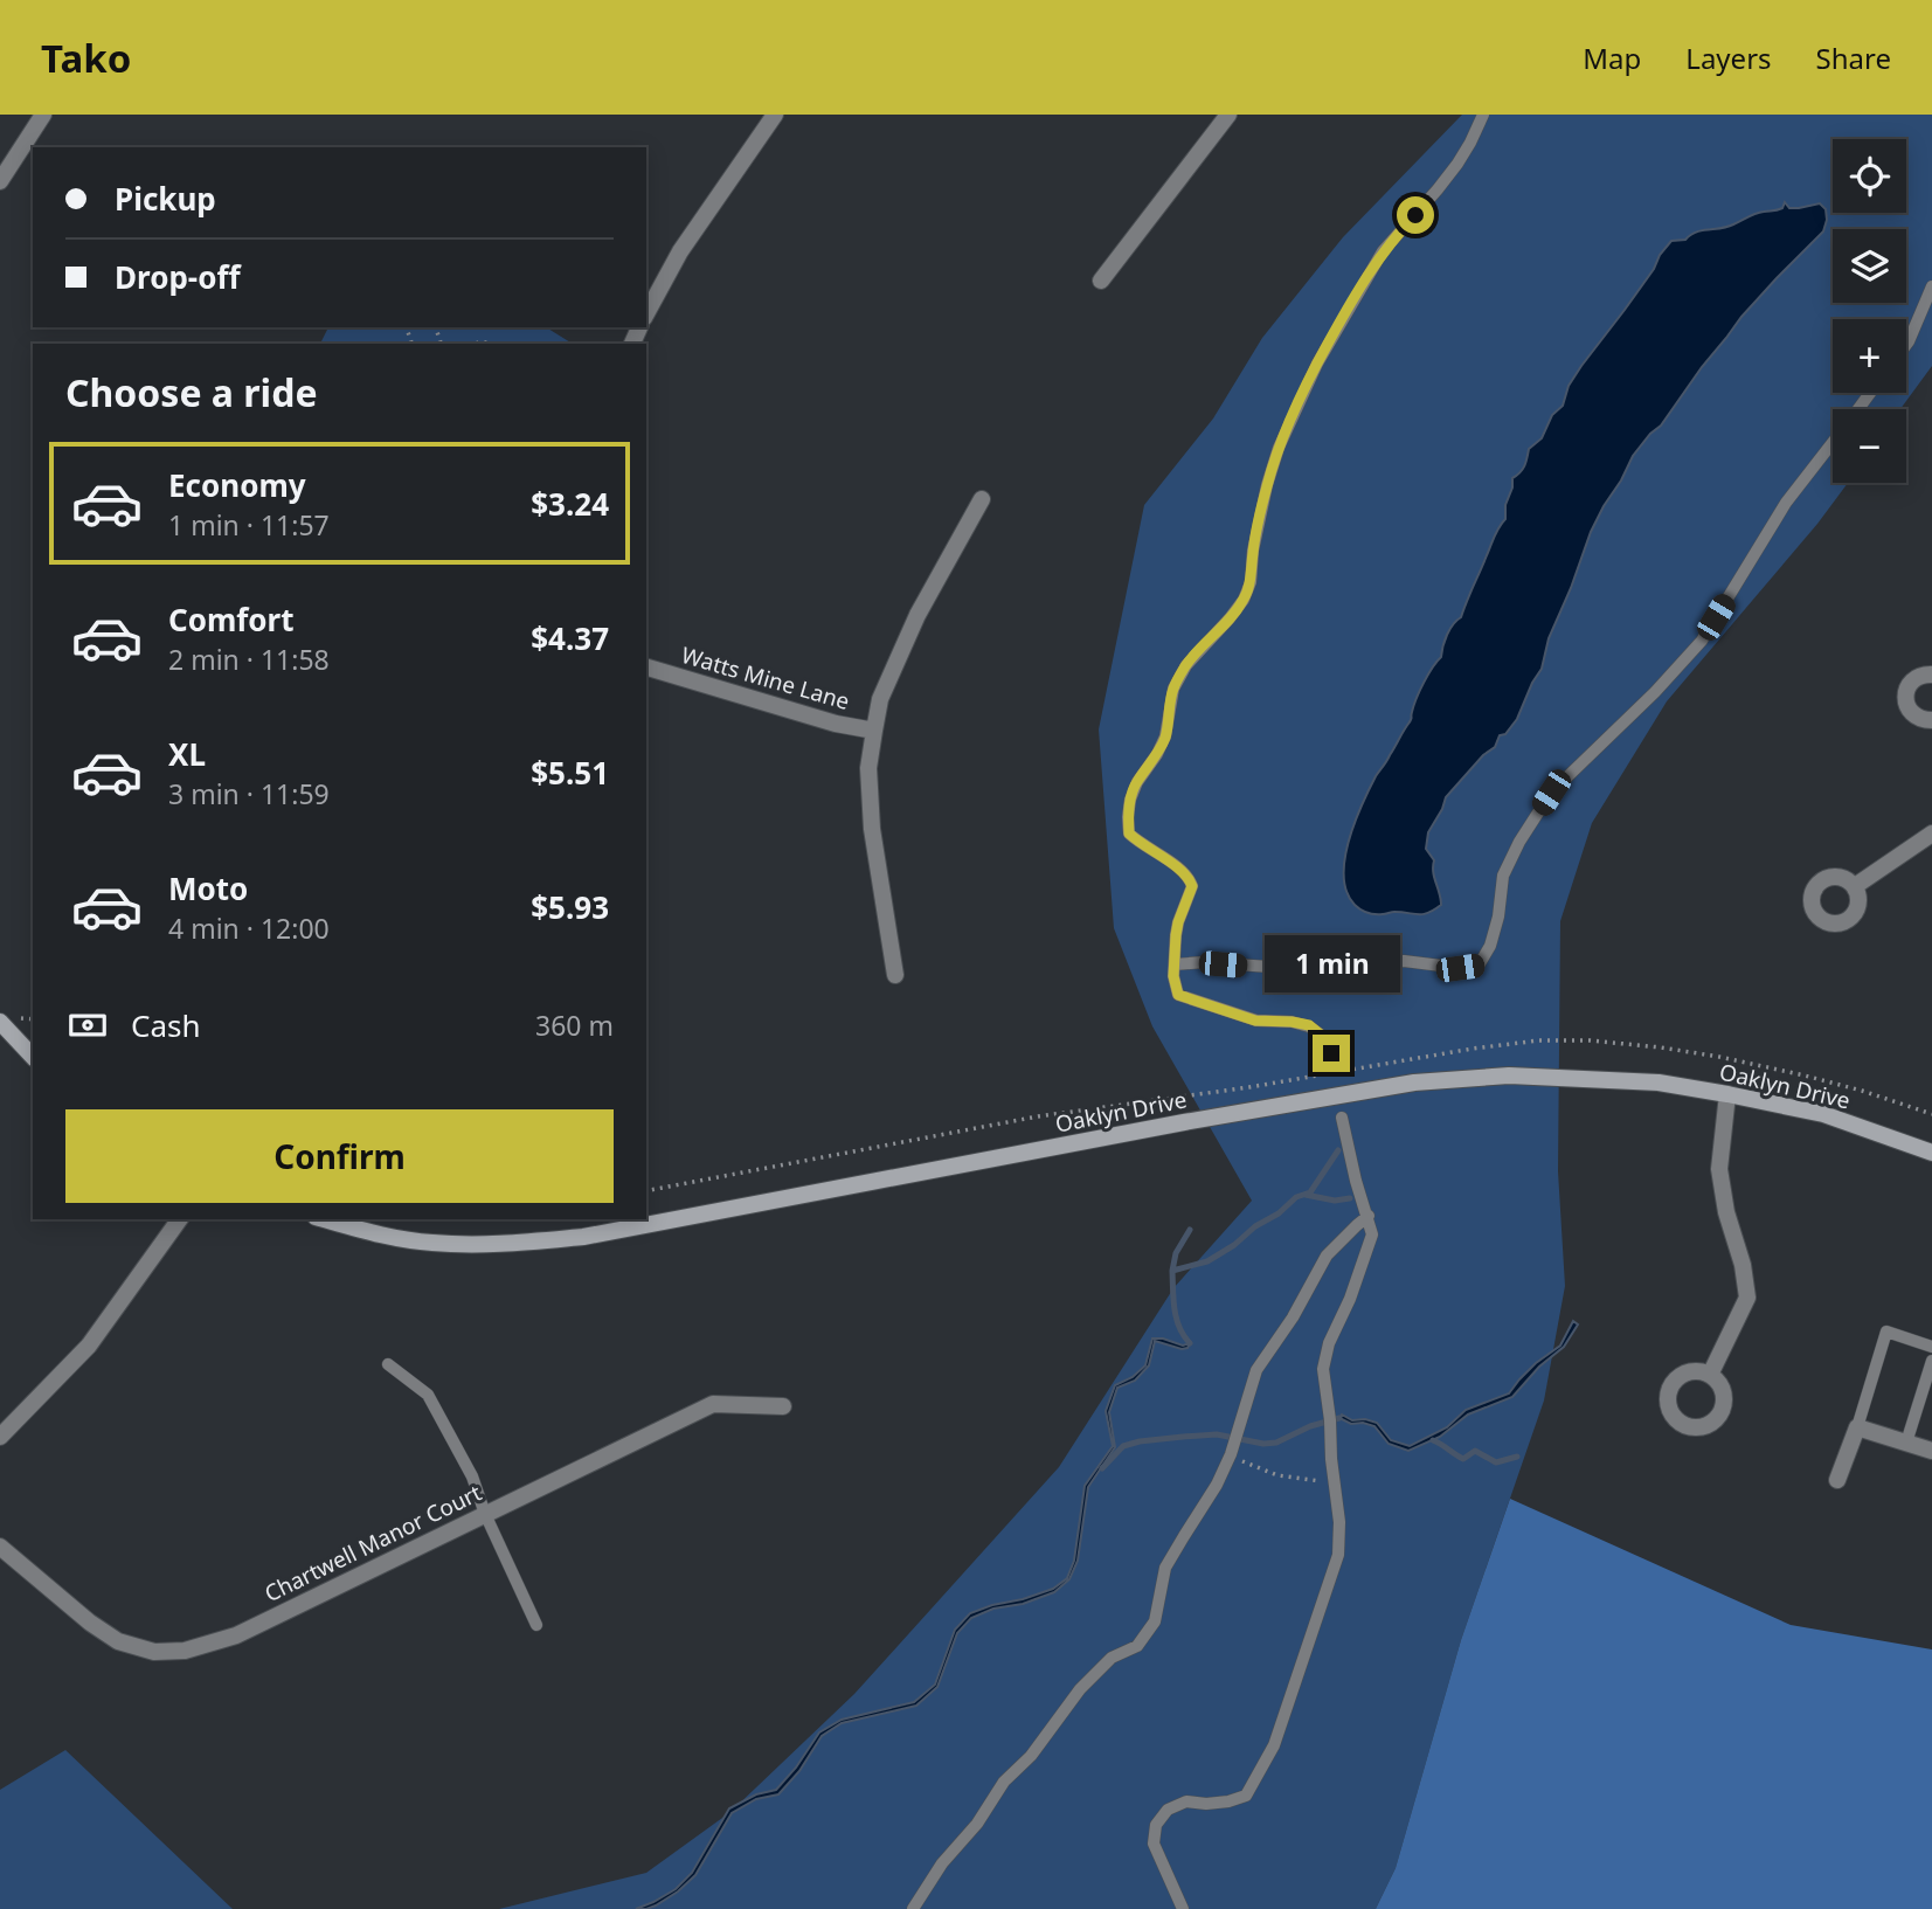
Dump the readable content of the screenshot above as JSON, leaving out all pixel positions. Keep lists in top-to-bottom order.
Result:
{
  "streets": {
    "street": ["Watts Mine Lane", "Oaklyn Drive", "Chartwell Manor Court"]
  },
  "page": {
    "header": "Tako",
    "nav": ["Map", "Layers", "Share"],
    "map_buttons": ["+", "−"],
    "banner": ["Pickup", "Drop-off"],
    "heading": "Choose a ride",
    "list": [
      {
        "name": "Economy",
        "note": "1 min · 11:57",
        "value": "$3.24"
      },
      {
        "name": "Comfort",
        "note": "2 min · 11:58",
        "value": "$4.37"
      },
      {
        "name": "XL",
        "note": "3 min · 11:59",
        "value": "$5.51"
      },
      {
        "name": "Moto",
        "note": "4 min · 12:00",
        "value": "$5.93"
      }
    ],
    "bubble": "1 min",
    "pay": ["Cash", "360 m"],
    "buttons": "Confirm"
  }
}
